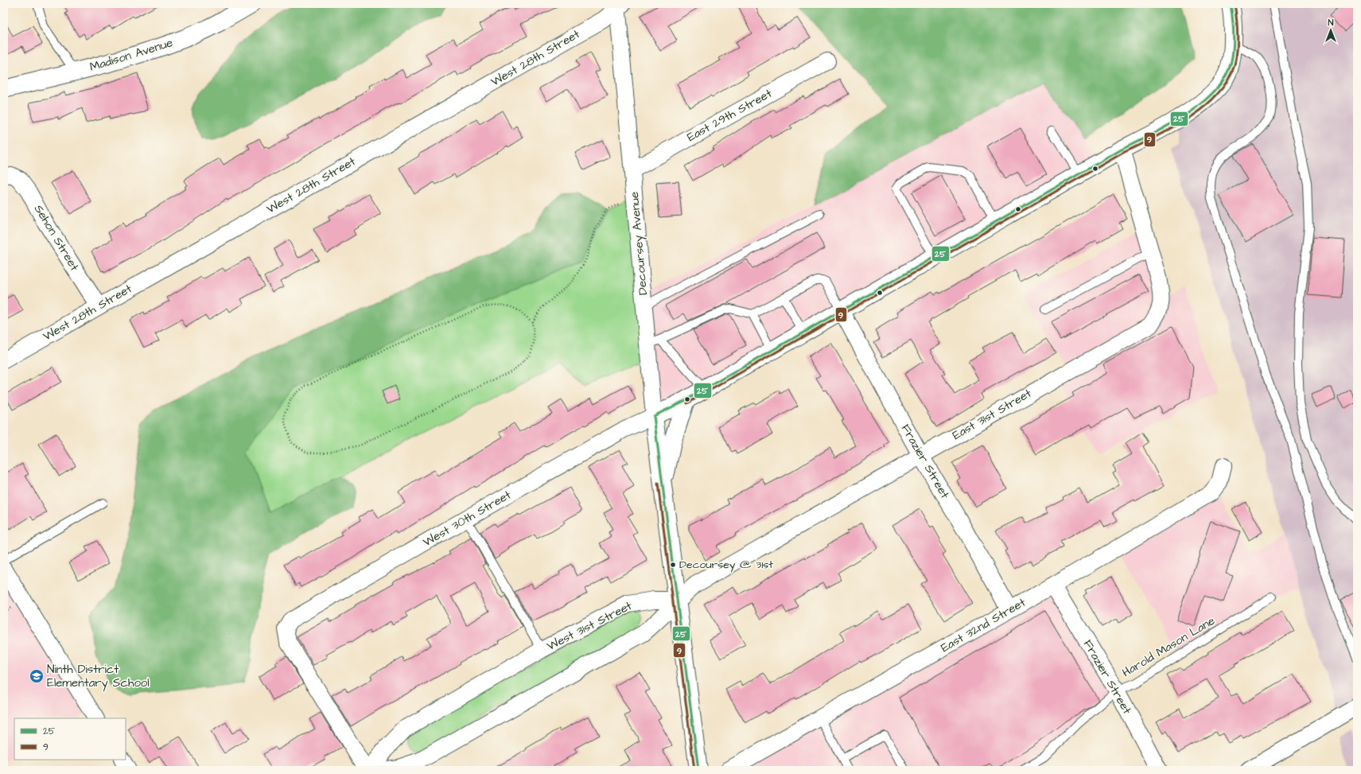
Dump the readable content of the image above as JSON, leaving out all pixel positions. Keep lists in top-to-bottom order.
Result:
{
  "streets": {
    "main road": ["Madison Avenue", "Decoursey Avenue"],
    "street": [
      "West 28th Street",
      "East 29th Street",
      "Sehon Street",
      "East 31st Street",
      "Frazier Street",
      "West 30th Street",
      "East 32nd Street",
      "West 31st Street"
    ],
    "lane": ["Harold Mason Lane"]
  },
  "crossings": [
    ["West 28th Street", "Sehon Street"],
    ["West 28th Street", "Decoursey Avenue"],
    ["East 29th Street", "Decoursey Avenue"],
    ["Decoursey Avenue", "East 31st Street"],
    ["Decoursey Avenue", "West 30th Street"],
    ["Decoursey Avenue", "West 31st Street"],
    ["East 31st Street", "Frazier Street"],
    ["East 31st Street", "West 31st Street"],
    ["Frazier Street", "East 32nd Street"],
    ["Frazier Street", "Harold Mason Lane"]
  ],
  "places": {
    "other": ["Decoursey @ 31st"],
    "school or university": ["Ninth District Elementary School"]
  },
  "lines": ["transit line 25", "transit line 9"],
  "legend": ["25", "9"],
  "north": "top"
}
